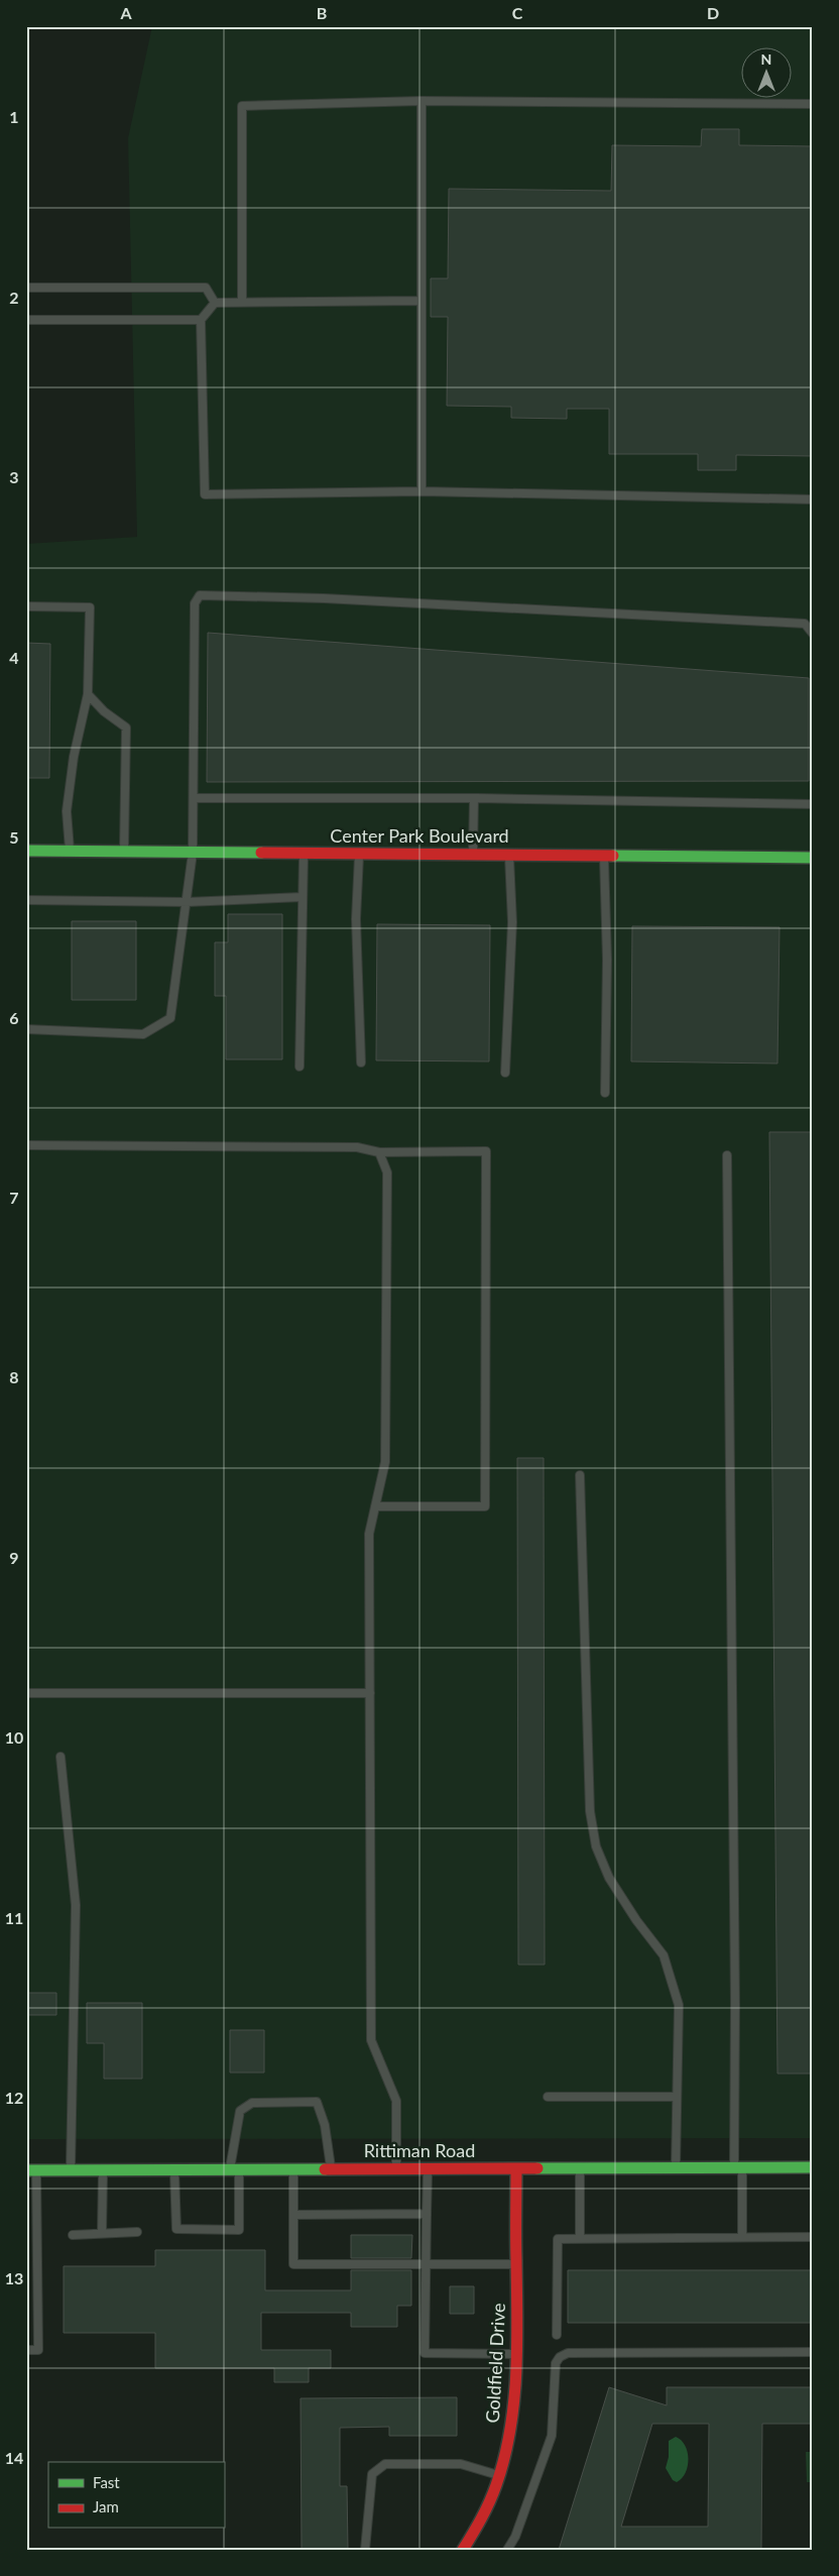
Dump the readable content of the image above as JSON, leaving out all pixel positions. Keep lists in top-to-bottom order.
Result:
{
  "streets": {
    "street": ["Center Park Boulevard", "Rittiman Road", "Goldfield Drive"]
  },
  "crossings": [
    ["Rittiman Road", "Goldfield Drive"]
  ],
  "legend": ["Fast", "Jam"],
  "north": "top",
  "grid": {
    "columns": [
      "A",
      "B",
      "C",
      "D"
    ],
    "rows": [
      "1",
      "2",
      "3",
      "4",
      "5",
      "6",
      "7",
      "8",
      "9",
      "10",
      "11",
      "12",
      "13",
      "14"
    ]
  }
}
